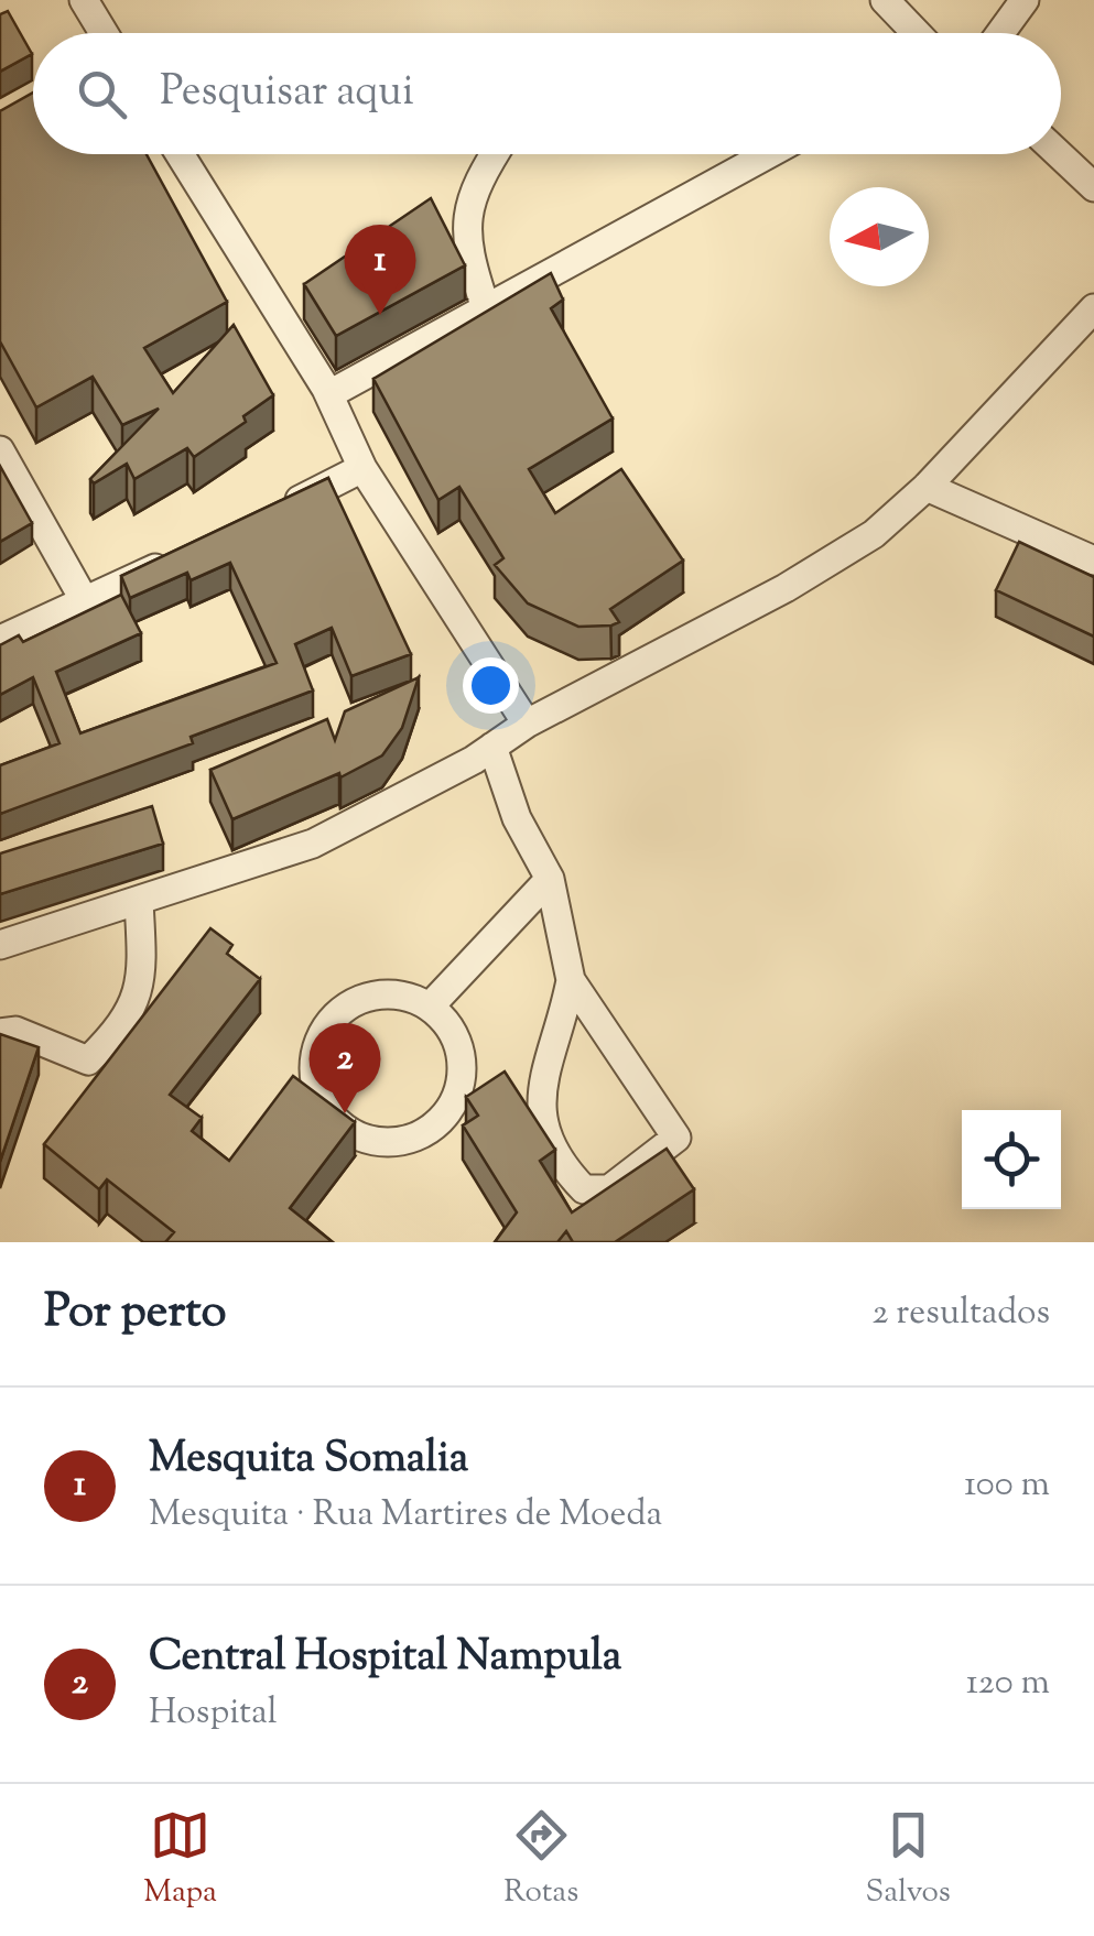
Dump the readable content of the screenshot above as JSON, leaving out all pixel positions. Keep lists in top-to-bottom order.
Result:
{
  "north": "left",
  "page": {
    "search": "Pesquisar aqui",
    "pins": ["1", "2"],
    "heading": ["Por perto", "2 resultados"],
    "list": [
      {
        "mark": "1",
        "name": "Mesquita Somalia",
        "note": "Mesquita · Rua Martires de Moeda",
        "value": "100 m"
      },
      {
        "mark": "2",
        "name": "Central Hospital Nampula",
        "note": "Hospital",
        "value": "120 m"
      }
    ],
    "nav": ["Mapa", "Rotas", "Salvos"]
  }
}
